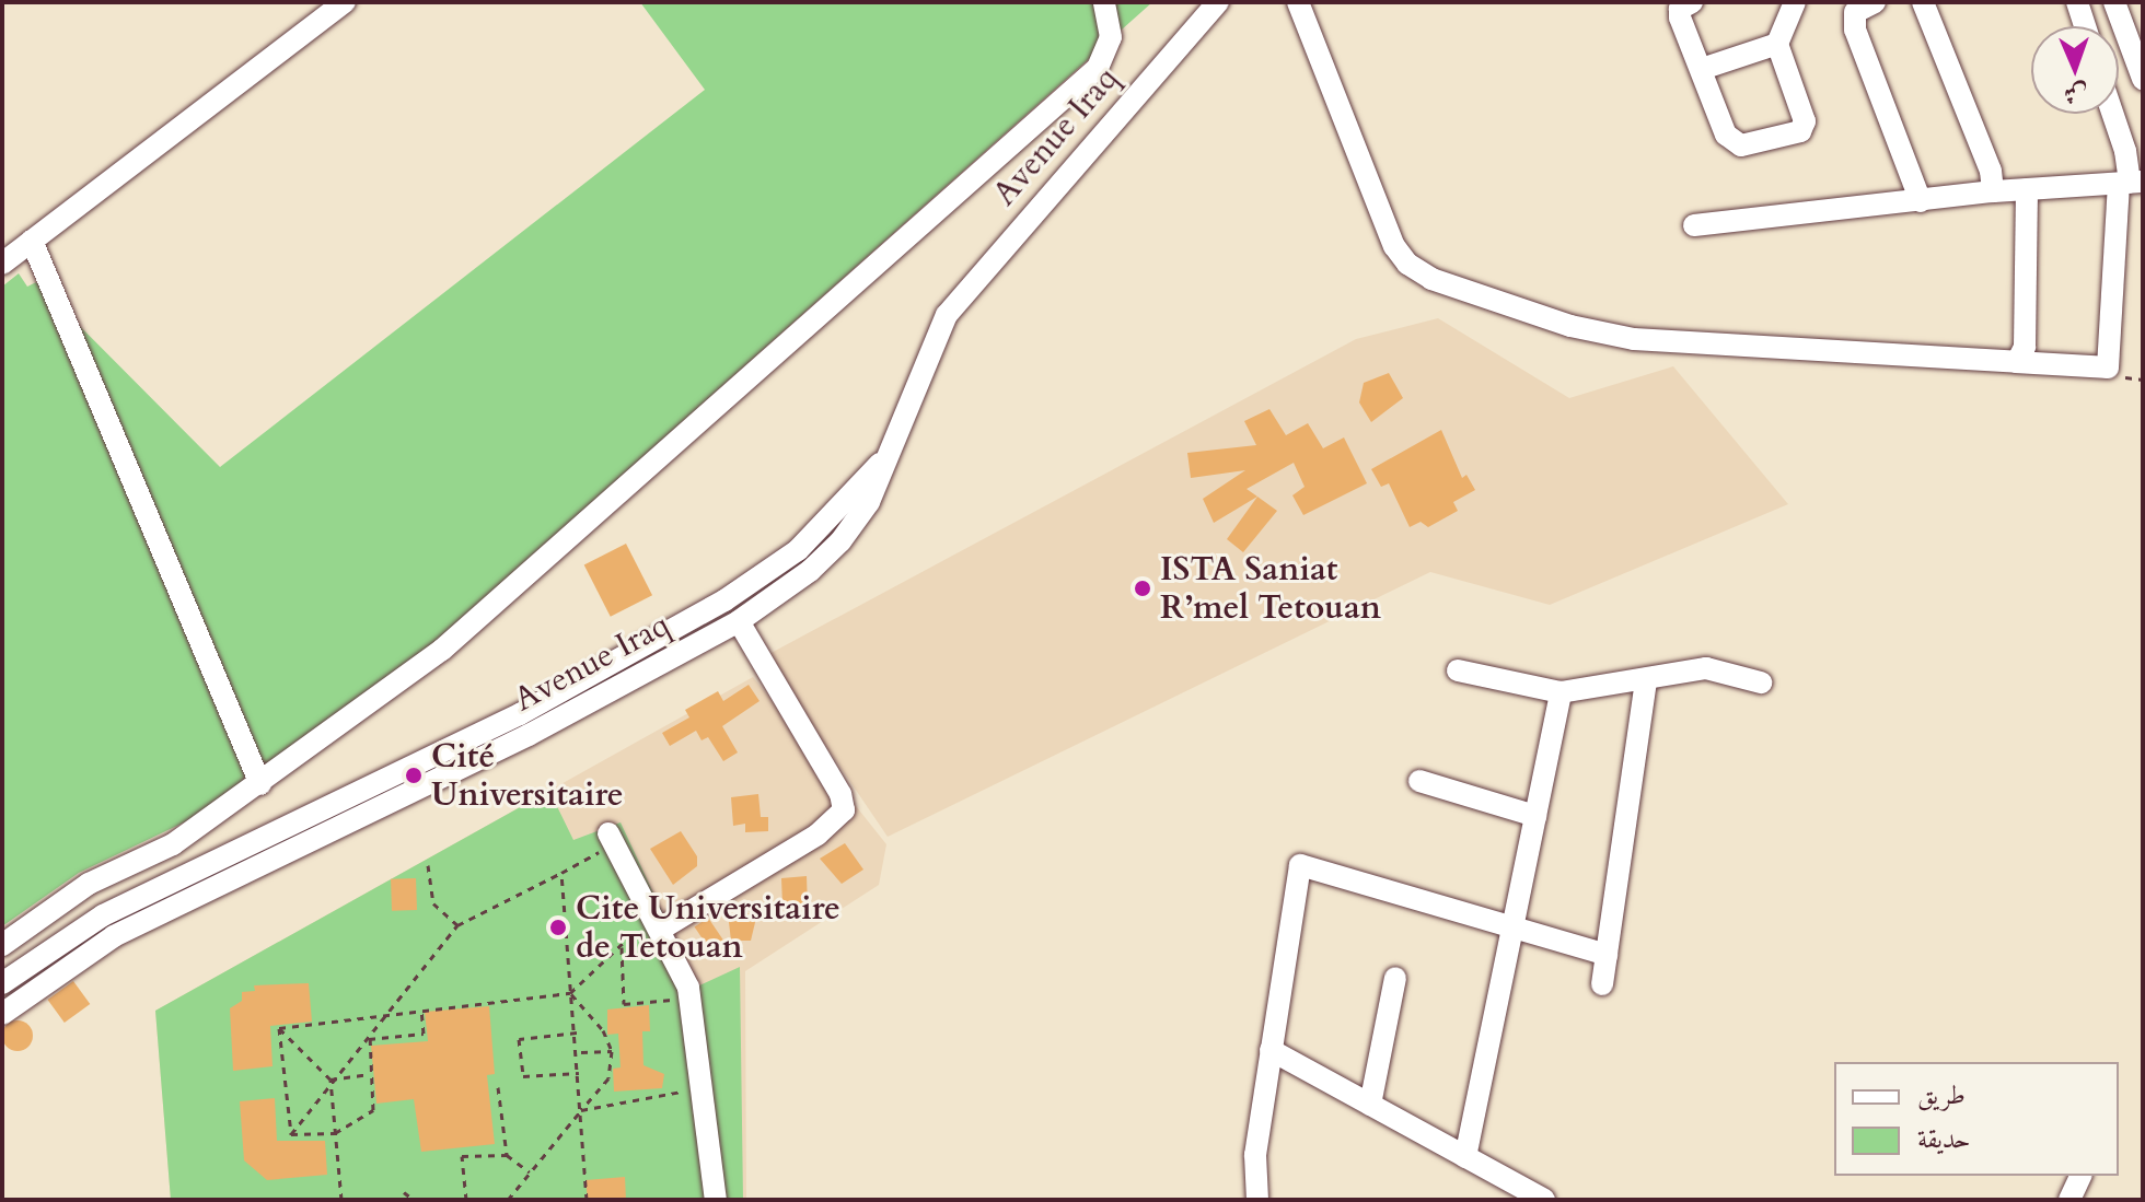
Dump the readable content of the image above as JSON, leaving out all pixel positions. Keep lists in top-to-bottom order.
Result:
{
  "streets": {
    "street": ["Avenue Iraq"]
  },
  "places": ["ISTA Saniat R’mel Tetouan", "Cité Universitaire", "Cite Universitaire de Tetouan"],
  "legend": ["طريق", "حديقة"],
  "north": "bottom"
}
